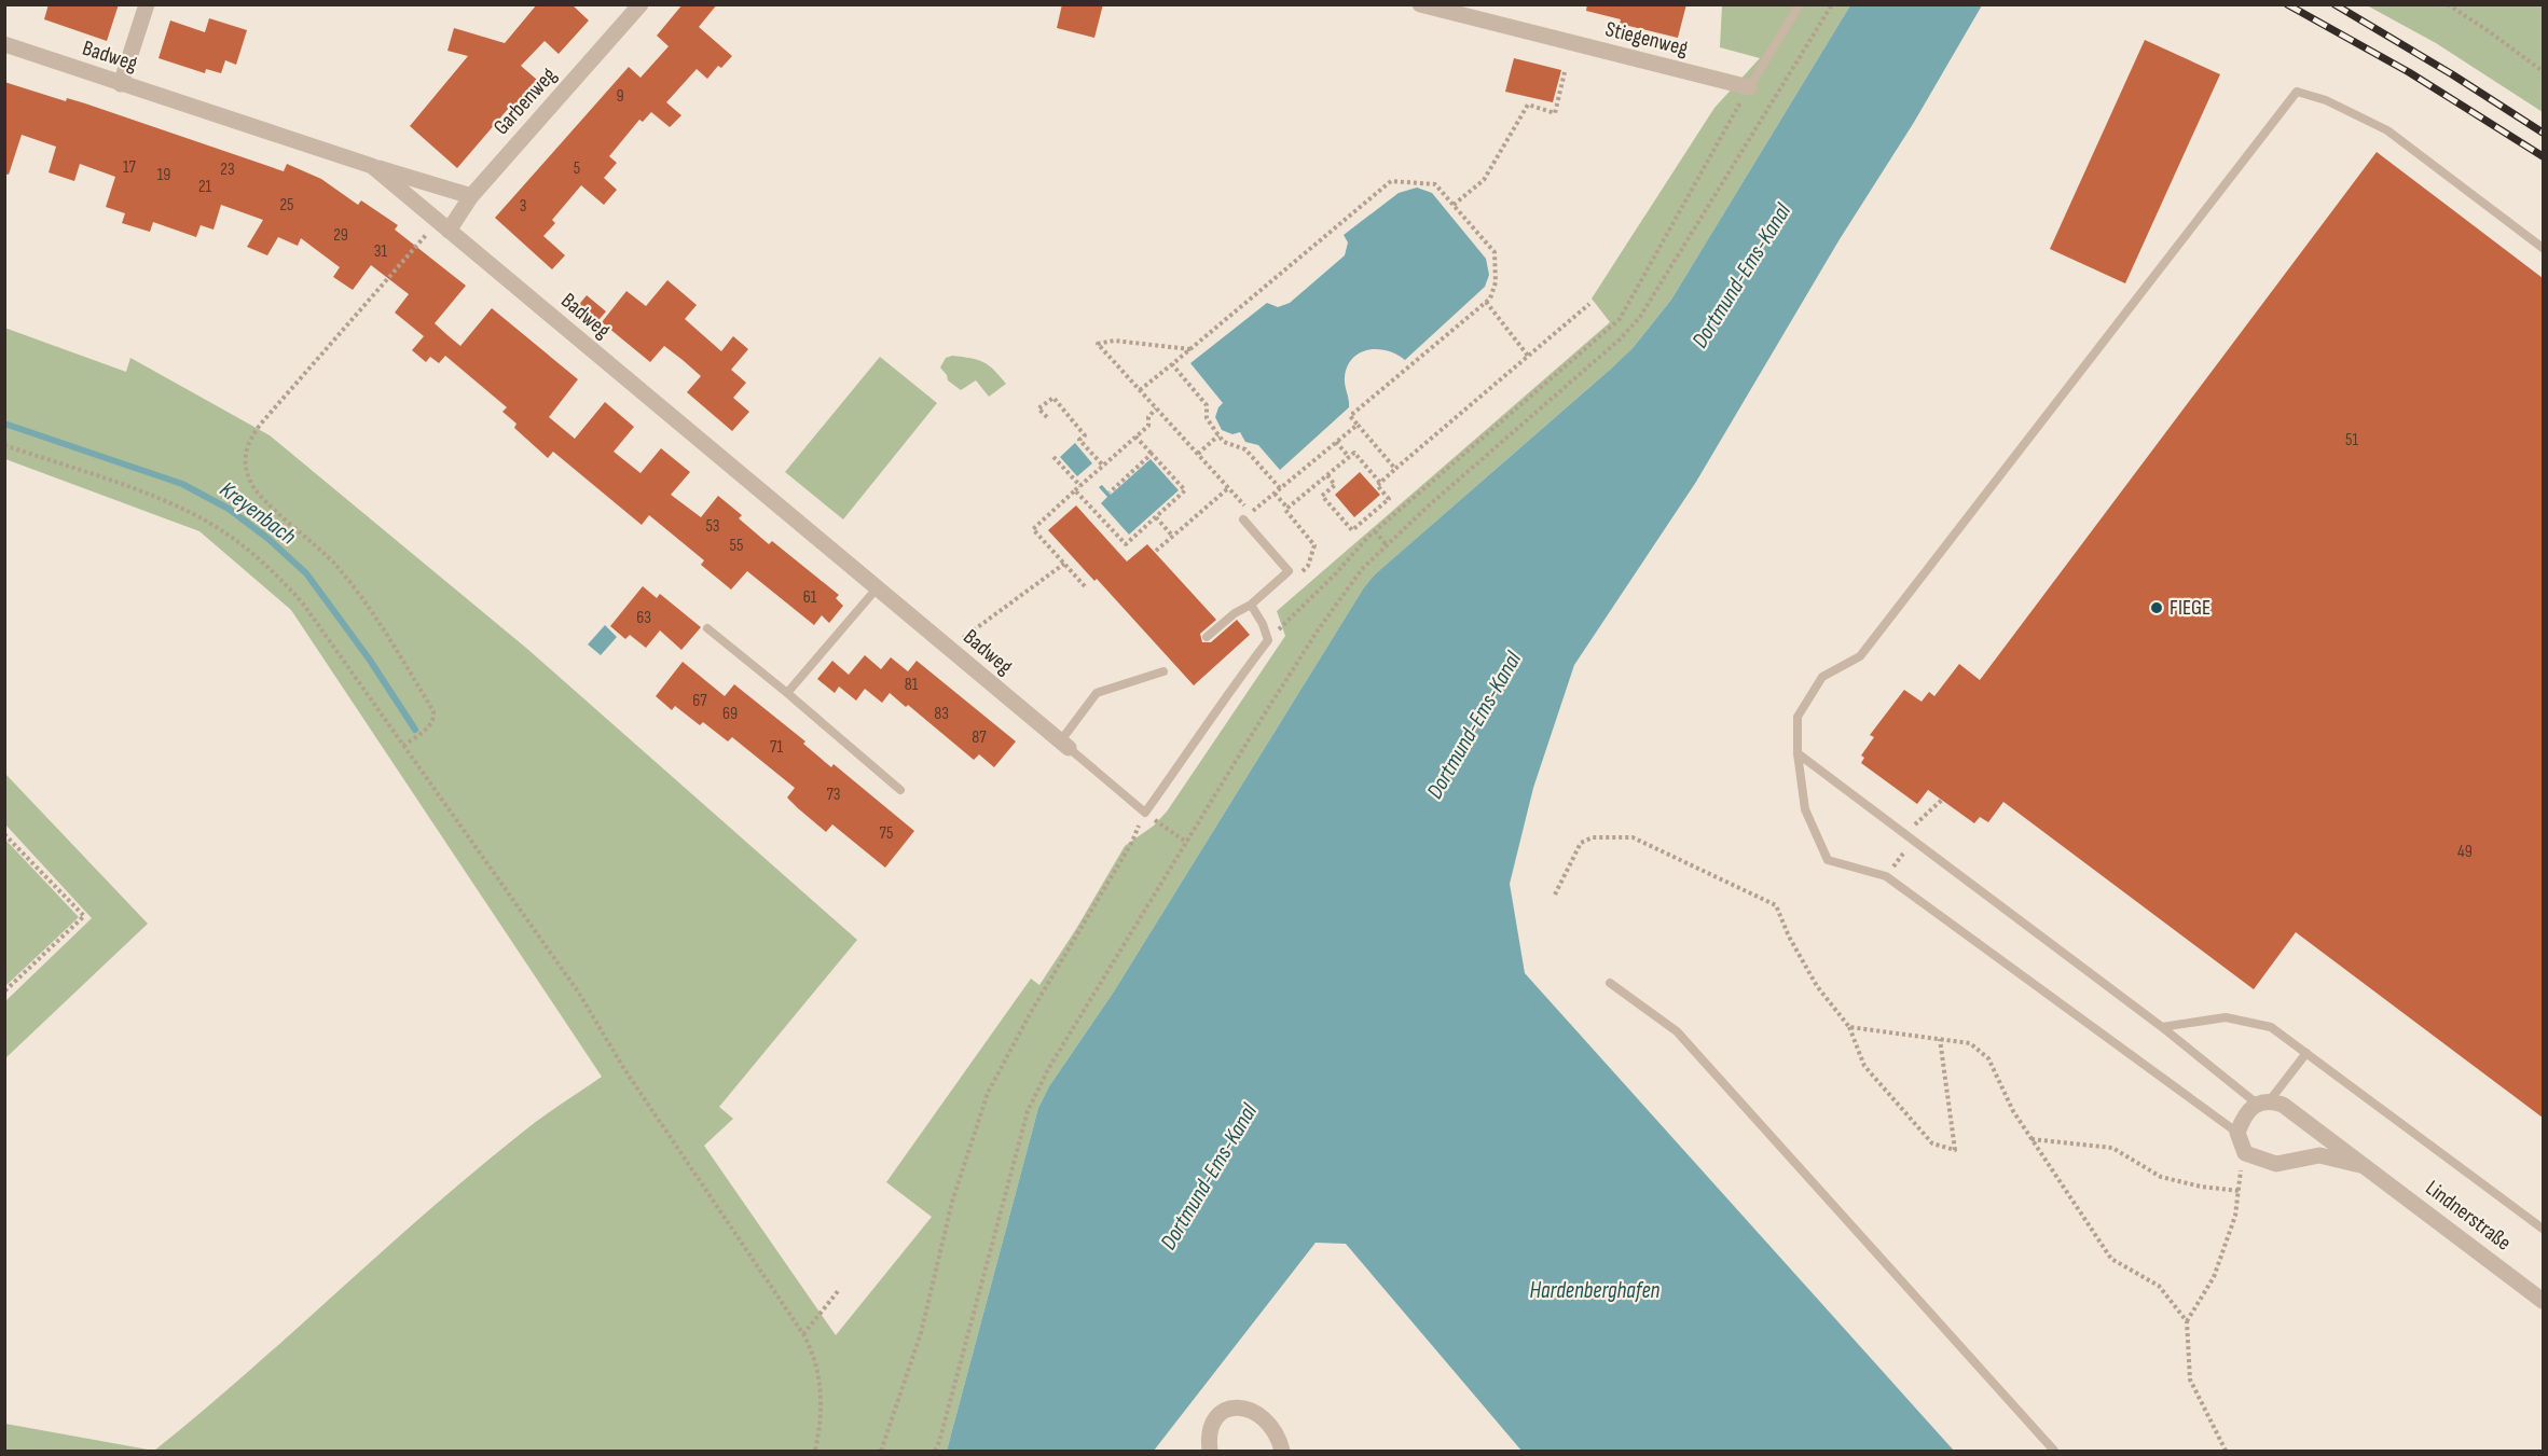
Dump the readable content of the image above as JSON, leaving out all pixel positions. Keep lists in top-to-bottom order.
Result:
{
  "streets": {
    "street": [
      "Stiegenweg",
      "Badweg",
      "Garbenweg",
      "Lindnerstraße"
    ]
  },
  "crossings": [
    ["Badweg", "Garbenweg"]
  ],
  "water": ["Dortmund-Ems-Kanal", "Kreyenbach", "Hardenberghafen"],
  "places": ["FIEGE"],
  "house_numbers": [
    "9",
    "17",
    "5",
    "23",
    "19",
    "21",
    "25",
    "3",
    "29",
    "31",
    "51",
    "53",
    "55",
    "61",
    "63",
    "81",
    "67",
    "69",
    "83",
    "87",
    "71",
    "73",
    "75",
    "49"
  ]
}
